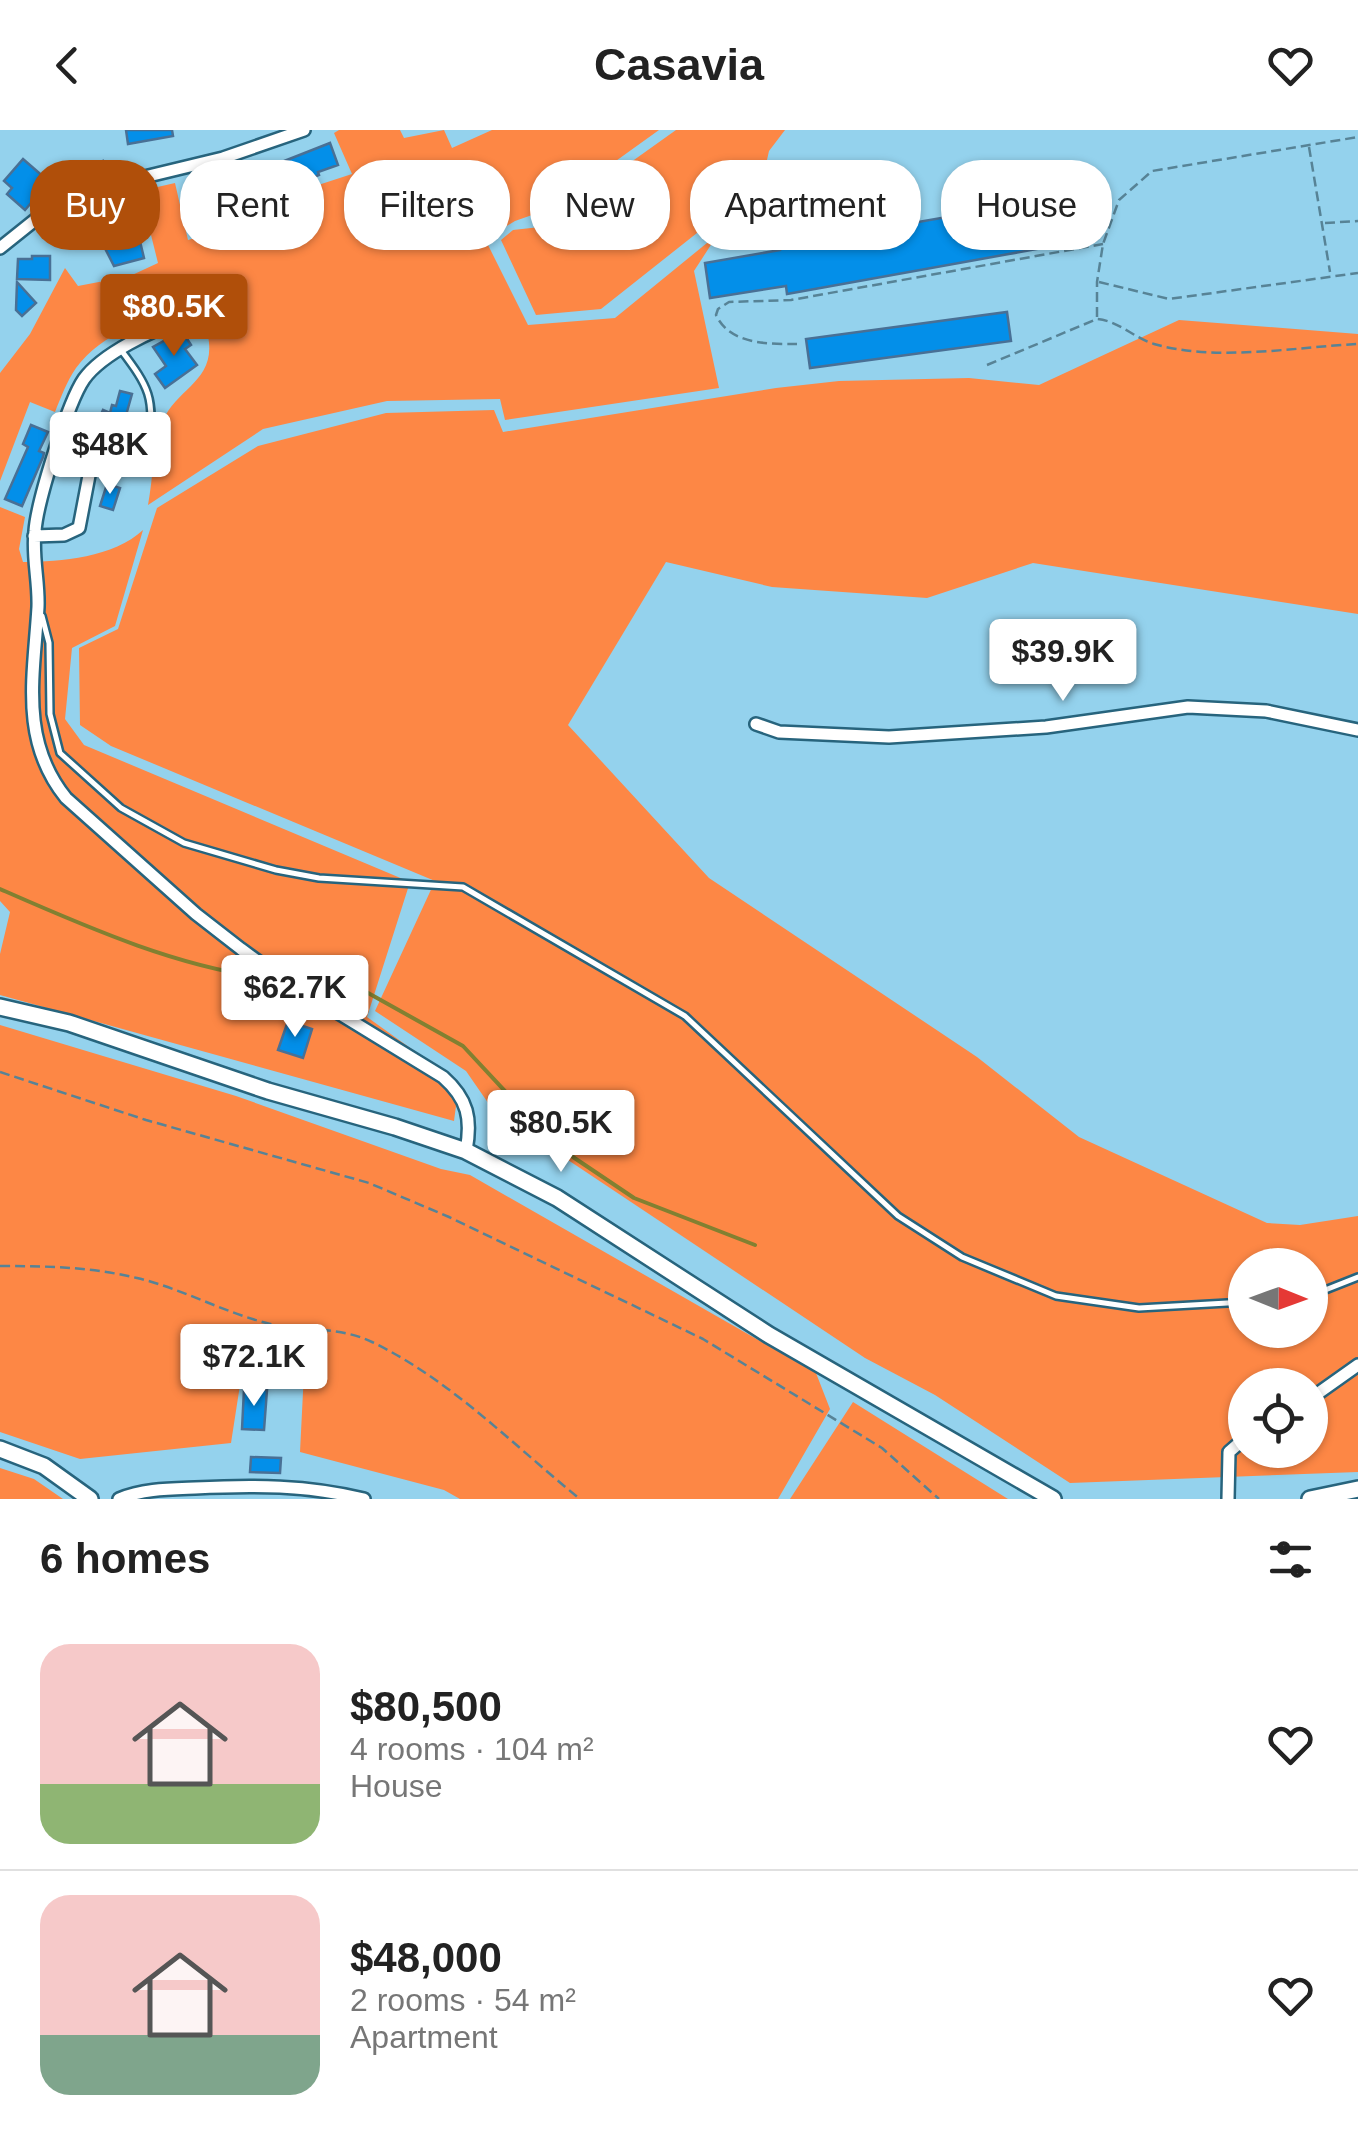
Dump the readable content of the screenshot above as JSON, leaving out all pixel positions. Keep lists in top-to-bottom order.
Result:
{
  "north": "right",
  "page": {
    "header": "Casavia",
    "chip": [
      "Buy",
      "Rent",
      "Filters",
      "New",
      "Apartment",
      "House"
    ],
    "price": [
      "$80.5K",
      "$48K",
      "$39.9K",
      "$62.7K",
      "$80.5K",
      "$72.1K"
    ],
    "heading": "6 homes",
    "list": [
      {
        "name": "$80,500",
        "note": "4 rooms · 104 m² · House"
      },
      {
        "name": "$48,000",
        "note": "2 rooms · 54 m² · Apartment"
      }
    ]
  }
}
